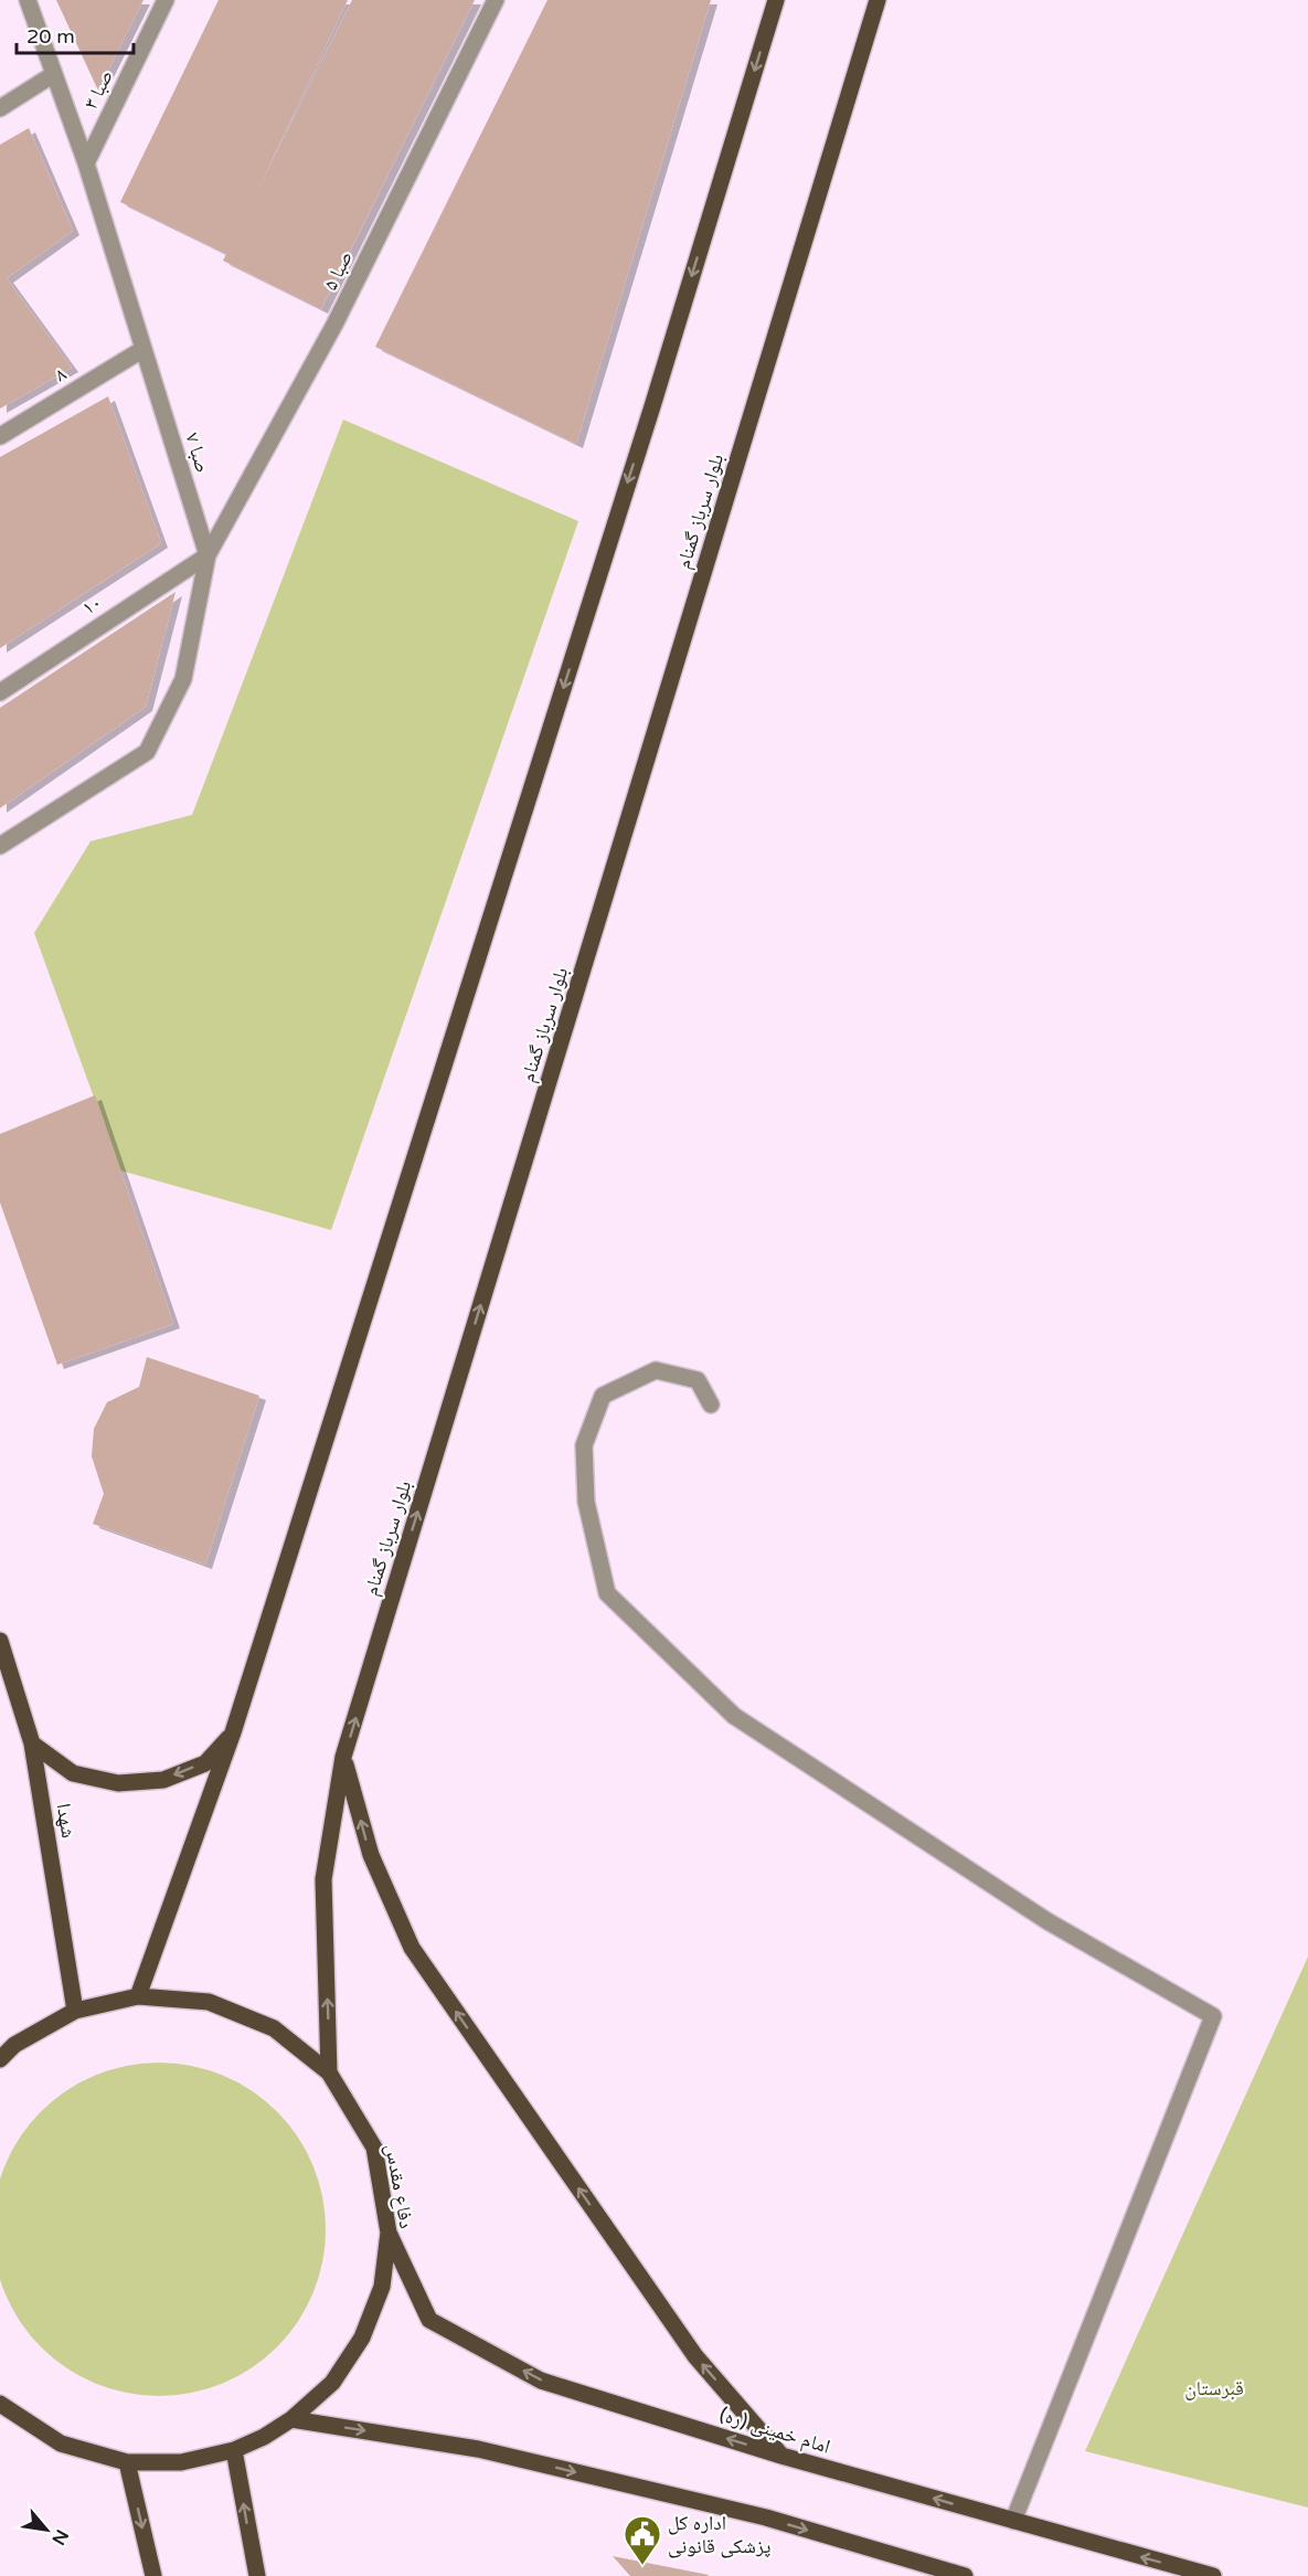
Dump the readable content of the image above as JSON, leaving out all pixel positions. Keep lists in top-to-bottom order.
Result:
{
  "streets": {
    "main road": [
      "بلوار سرباز گمنام",
      "شهدا",
      "دفاع مقدس",
      "امام خمینی (ره)"
    ],
    "street": [
      "صبا ۳",
      "صبا ۵",
      "۸",
      "صبا ۷",
      "۱۰"
    ]
  },
  "crossings": [
    ["صبا ۳", "صبا ۷"],
    ["صبا ۵", "صبا ۷"],
    ["صبا ۵", "۱۰"],
    ["۸", "صبا ۷"],
    ["صبا ۷", "۱۰"],
    ["بلوار سرباز گمنام", "دفاع مقدس"],
    ["شهدا", "دفاع مقدس"],
    ["دفاع مقدس", "امام خمینی (ره)"]
  ],
  "parks": ["قبرستان"],
  "places": {
    "public building": ["اداره کل پزشکی قانونی"]
  },
  "scale_bar": "20 m",
  "north": "bottom right"
}
